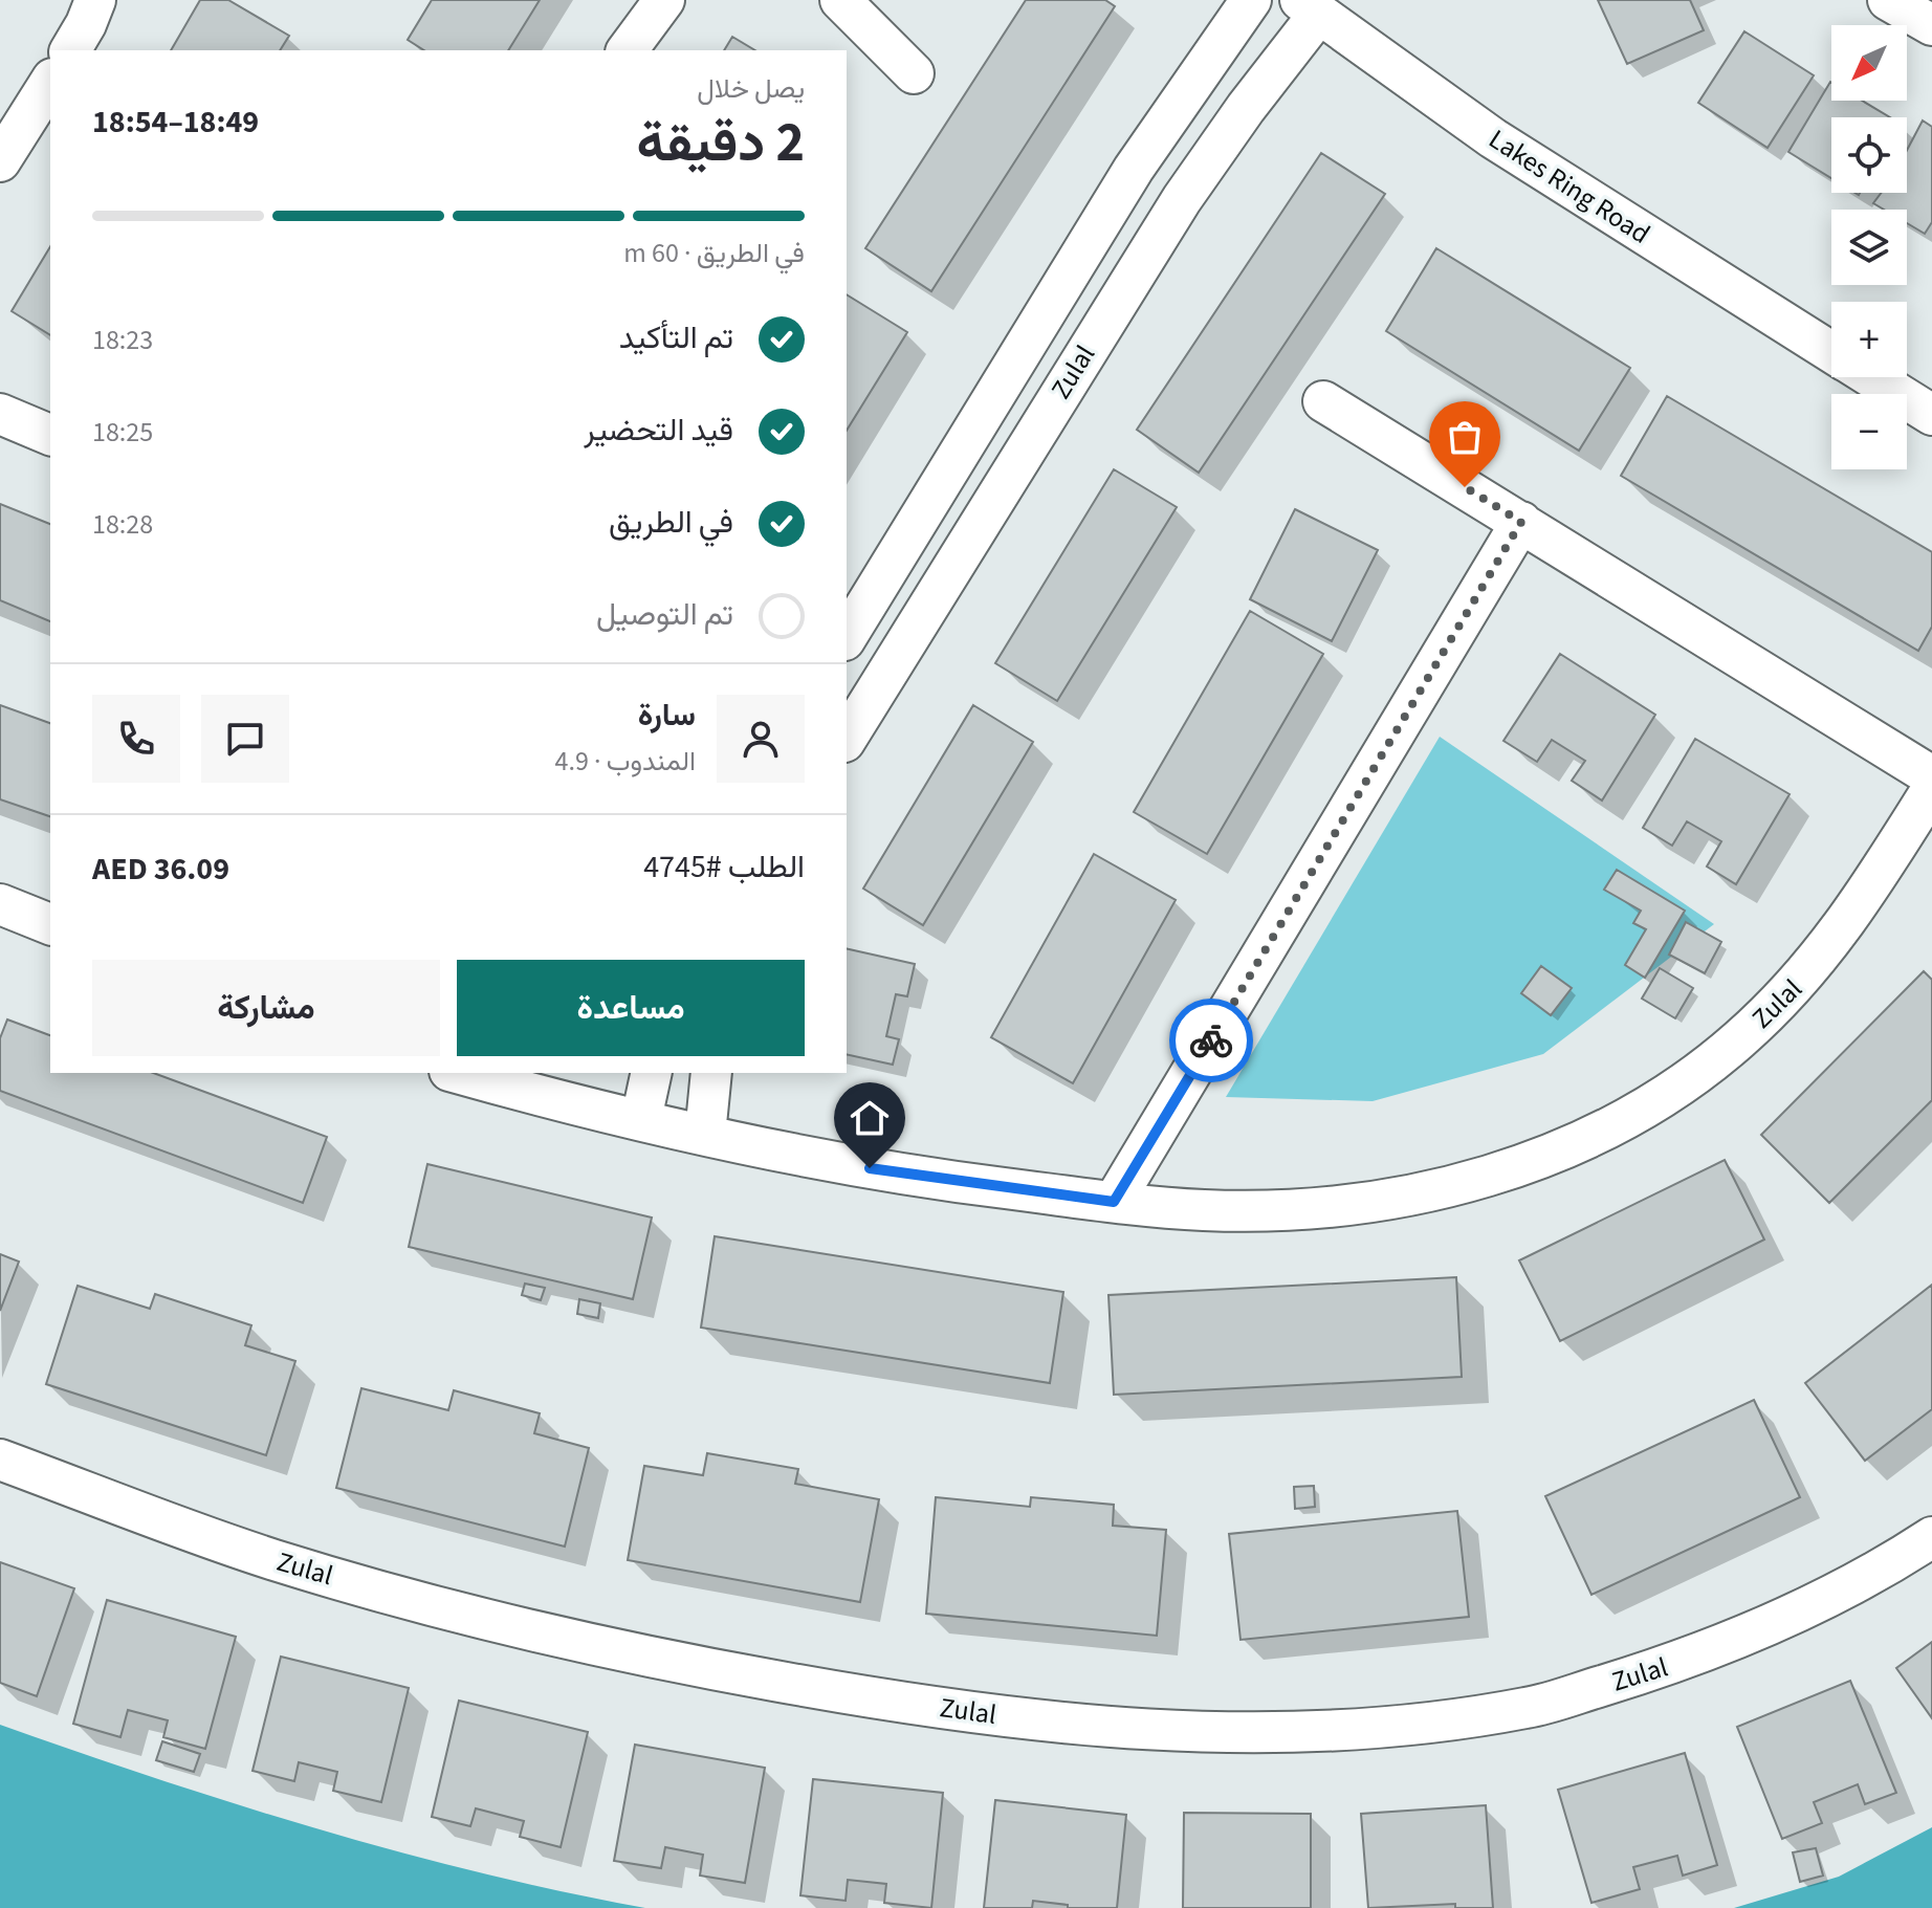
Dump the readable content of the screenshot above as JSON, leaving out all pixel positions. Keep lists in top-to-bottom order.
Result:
{
  "streets": {
    "street": ["Lakes Ring Road", "Zulal"]
  },
  "crossings": [
    ["Lakes Ring Road", "Zulal"]
  ],
  "north": "bottom left",
  "page": {
    "map_buttons": ["+", "−"],
    "heading": ["2 دقيقة", "يصل خلال", "18:49–18:54"],
    "panel": [
      "سارة",
      "المندوب · 4.9",
      "الطلب #4745",
      "AED 36.09"
    ],
    "bar": "في الطريق · 60 m",
    "list": [
      ["تم التأكيد", "18:23"],
      ["قيد التحضير", "18:25"],
      ["في الطريق", "18:28"],
      "تم التوصيل"
    ],
    "buttons": ["مساعدة", "مشاركة"]
  }
}
